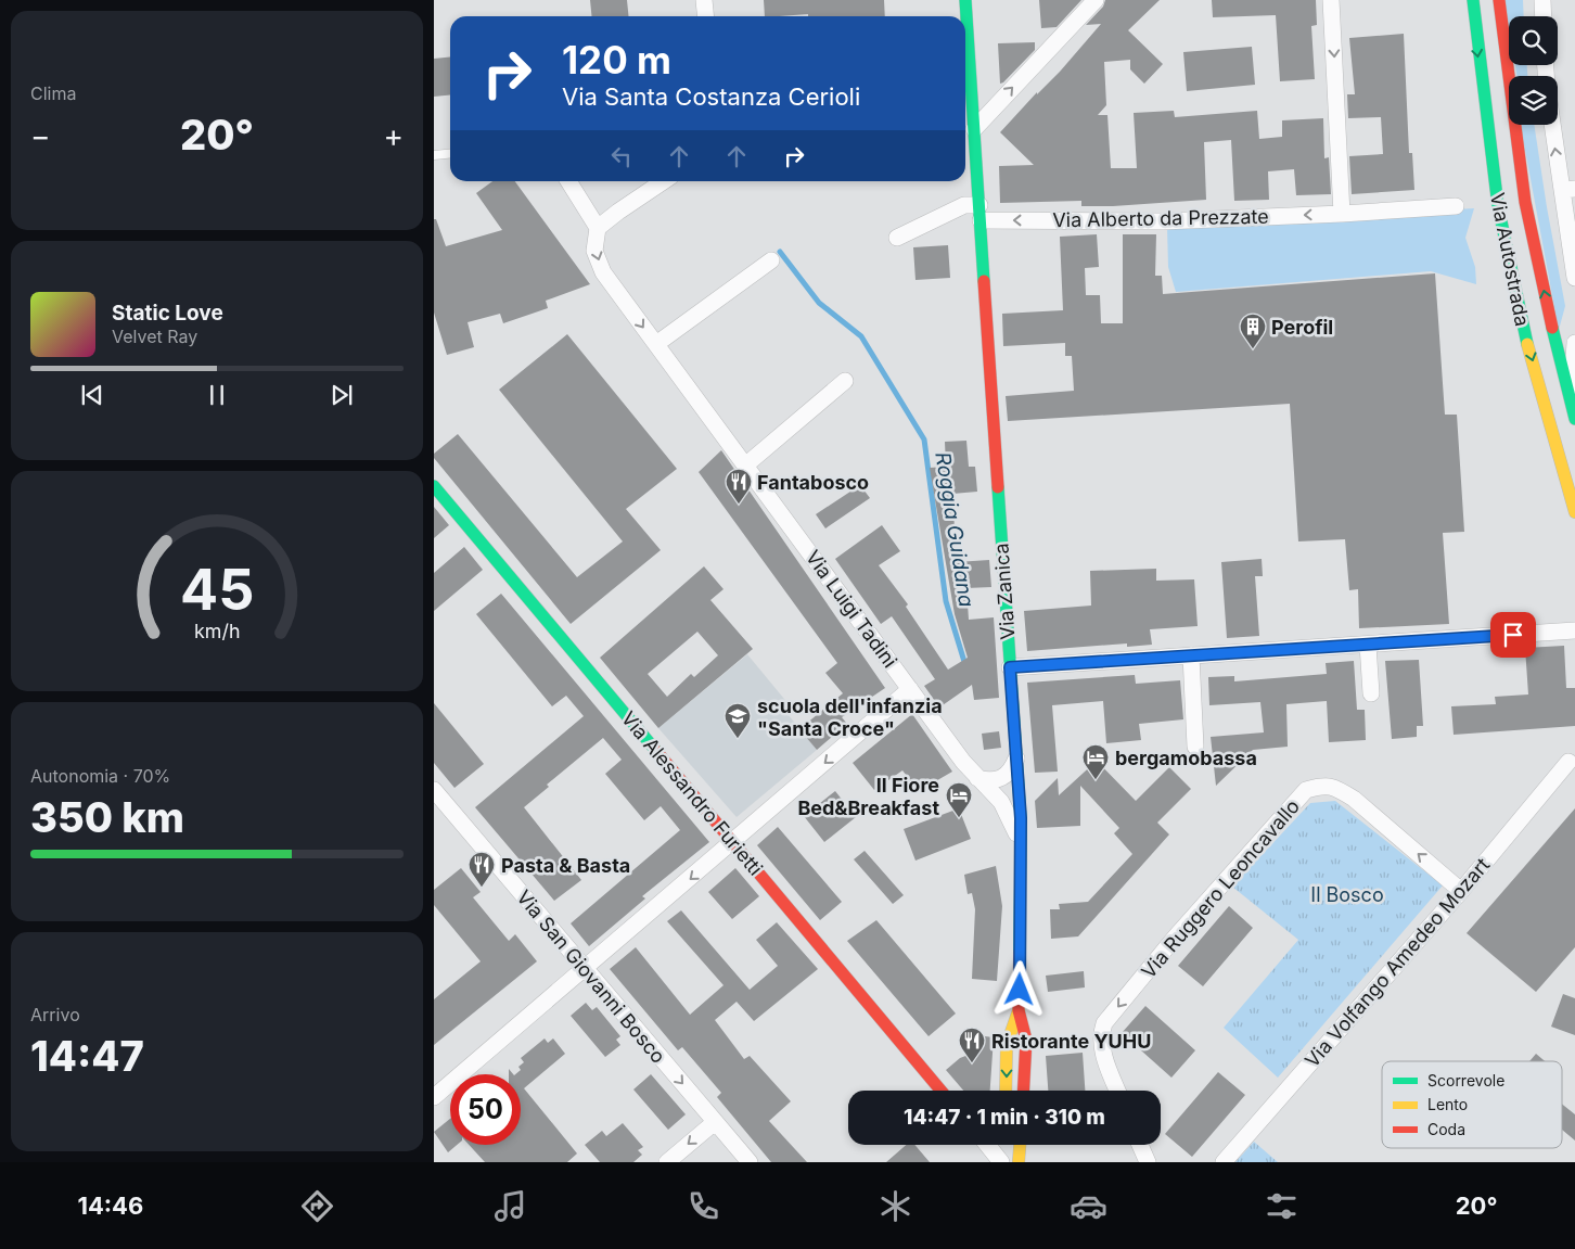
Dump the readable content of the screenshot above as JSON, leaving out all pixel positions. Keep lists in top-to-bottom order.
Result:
{
  "streets": {
    "main road": ["Via Autostrada", "Via Zanica", "Via Alessandro Furietti"],
    "street": [
      "Via Alberto da Prezzate",
      "Via Luigi Tadini",
      "Via Ruggero Leoncavallo",
      "Via Volfango Amedeo Mozart",
      "Via San Giovanni Bosco"
    ]
  },
  "crossings": [
    ["Via Alberto da Prezzate", "Via Zanica"],
    ["Via Zanica", "Via Luigi Tadini"],
    ["Via Ruggero Leoncavallo", "Via Volfango Amedeo Mozart"]
  ],
  "one_way": ["Via Alberto da Prezzate", "Via San Giovanni Bosco"],
  "water": ["Roggia Guidana"],
  "parks": ["Il Bosco"],
  "places": {
    "building": ["Perofil"],
    "restaurant": ["Fantabosco", "Pasta & Basta", "Ristorante YUHU"],
    "school or university": ["scuola dell'infanzia \"Santa Croce\""],
    "hotel": ["bergamobassa", "Il Fiore Bed&Breakfast"]
  },
  "legend": ["Scorrevole", "Lento", "Coda"],
  "page": {
    "tile": [
      "Clima",
      ["Autonomia · 70%", "350 km"],
      ["Arrivo", "14:47"]
    ],
    "turn": ["120 m", "Via Santa Costanza Cerioli"],
    "heat": ["−", "20°", "+"],
    "song": ["Static Love", "Velvet Ray"],
    "limit": "50",
    "trip": "14:47 · 1 min · 310 m",
    "tabs": ["14:46", "20°"],
    "gauge": ["45", "km/h"]
  }
}
